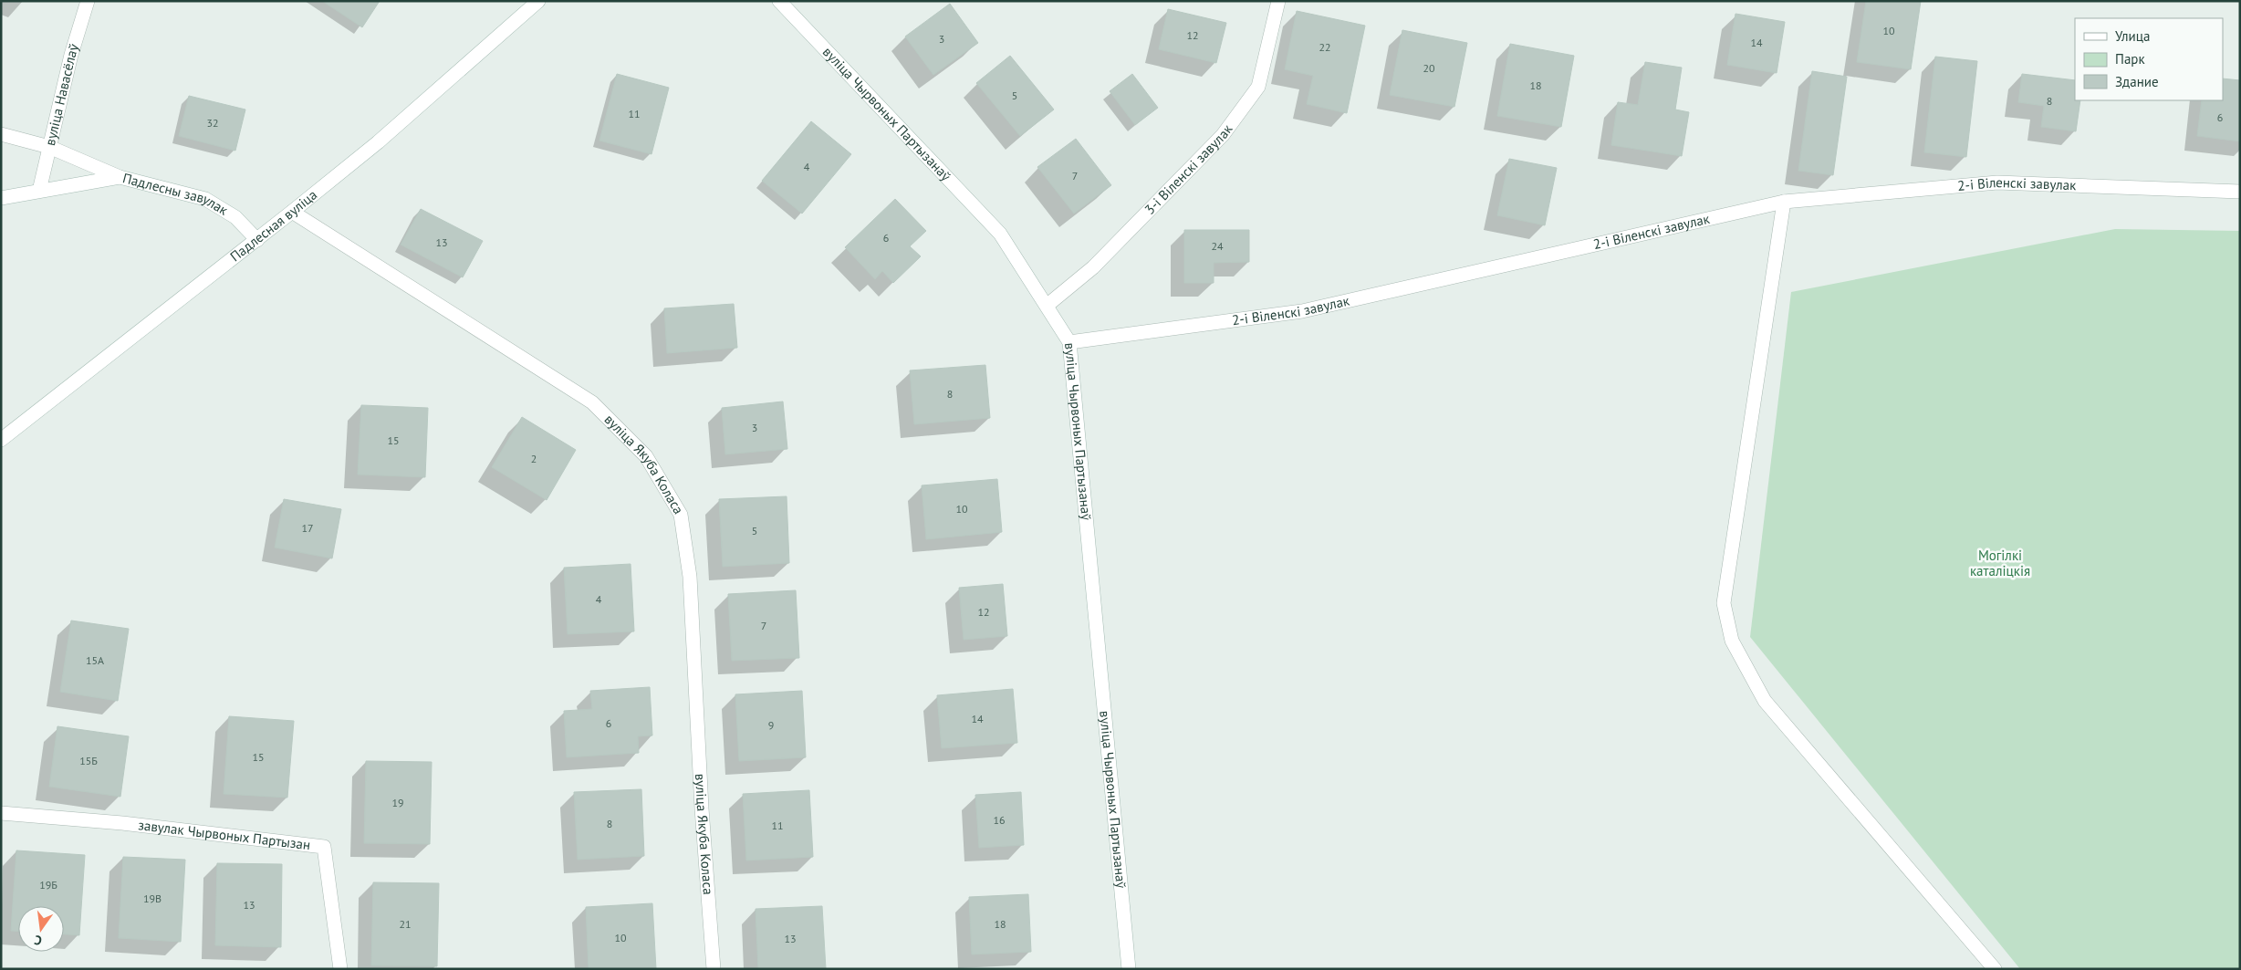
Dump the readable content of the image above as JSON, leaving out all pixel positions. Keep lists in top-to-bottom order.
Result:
{
  "streets": {
    "street": [
      "вуліца Навасёлаў",
      "вуліца Чырвоных Партызанаў",
      "3-і Віленскі завулак",
      "2-і Віленскі завулак",
      "Падлесны завулак",
      "Падлесная вуліца",
      "вуліца Якуба Коласа",
      "завулак Чырвоных Партызан"
    ]
  },
  "crossings": [
    ["вуліца Навасёлаў", "Падлесны завулак"],
    ["вуліца Чырвоных Партызанаў", "3-і Віленскі завулак"],
    ["вуліца Чырвоных Партызанаў", "2-і Віленскі завулак"],
    ["Падлесны завулак", "Падлесная вуліца"],
    ["Падлесная вуліца", "вуліца Якуба Коласа"]
  ],
  "parks": ["Могілкі каталіцкія"],
  "house_numbers": [
    "10",
    "12",
    "3",
    "14",
    "22",
    "20",
    "18",
    "5",
    "8",
    "11",
    "6",
    "32",
    "4",
    "7",
    "6",
    "13",
    "24",
    "8",
    "3",
    "15",
    "2",
    "10",
    "17",
    "5",
    "4",
    "12",
    "7",
    "15А",
    "14",
    "6",
    "9",
    "15",
    "15Б",
    "19",
    "16",
    "8",
    "11",
    "19Б",
    "19В",
    "13",
    "21",
    "18",
    "10",
    "13"
  ],
  "legend": ["Улица", "Парк", "Здание"],
  "north": "bottom"
}
